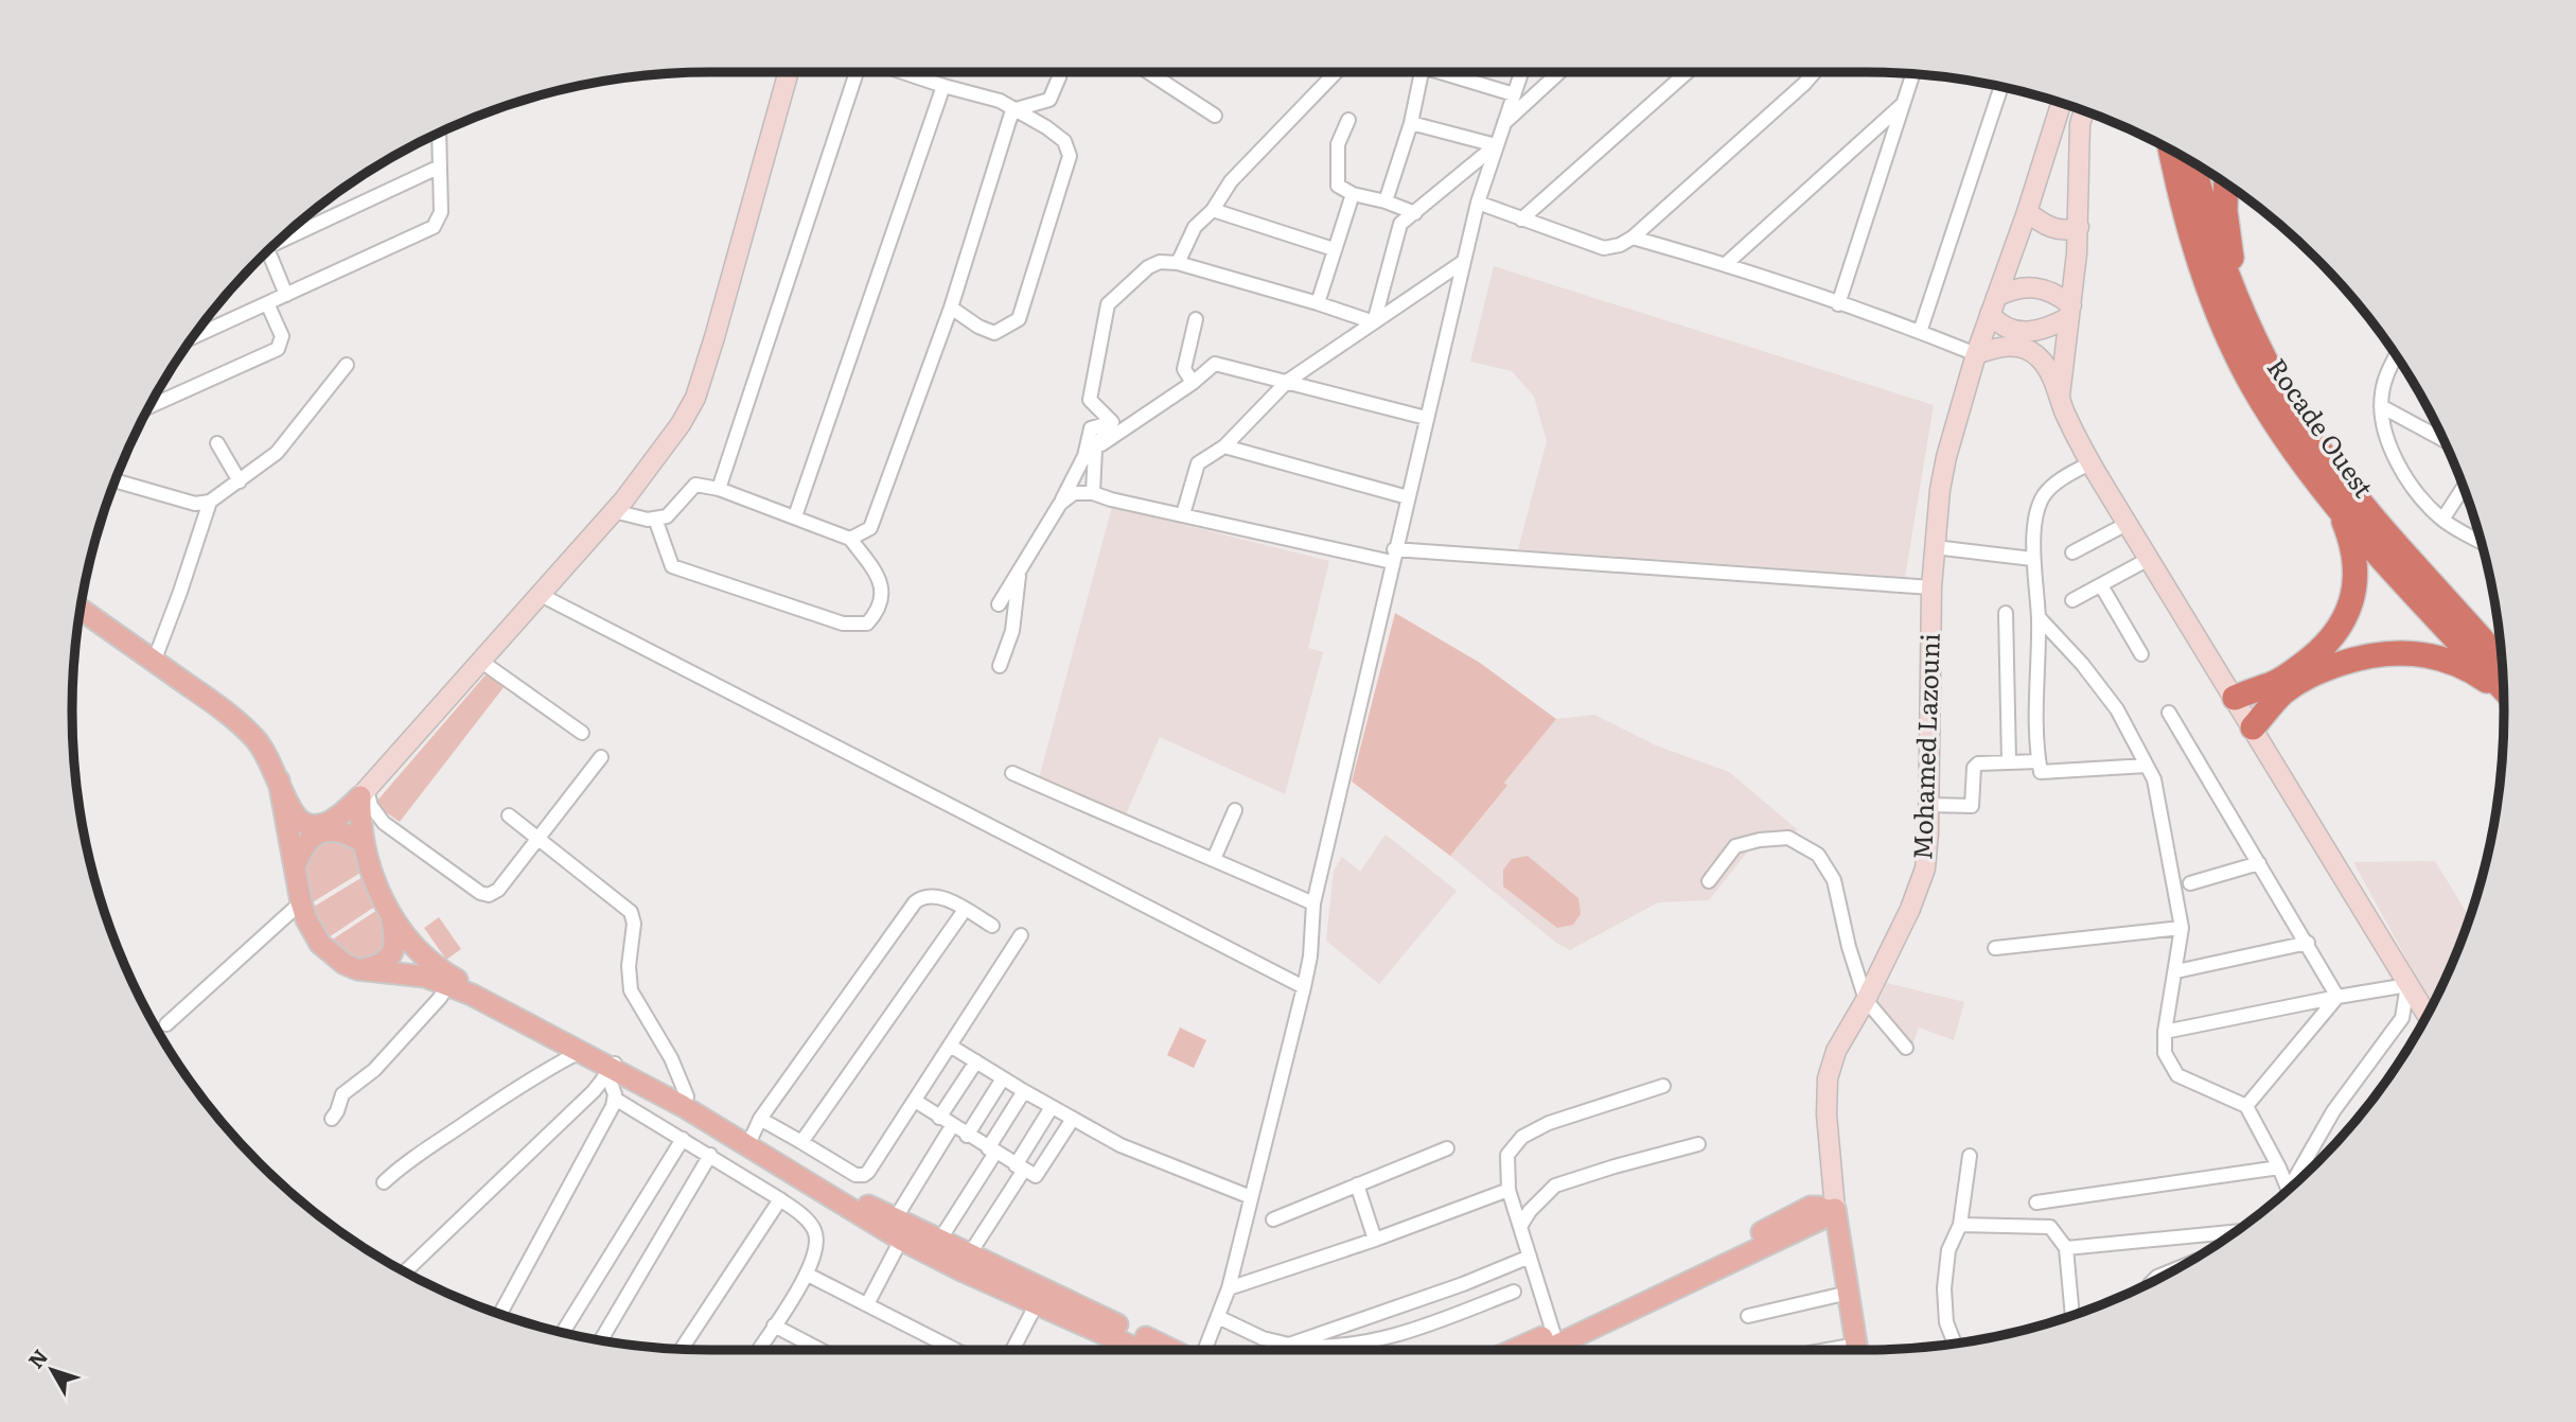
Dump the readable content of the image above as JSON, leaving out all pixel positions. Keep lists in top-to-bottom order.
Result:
{
  "streets": {
    "highway": ["Rocade Ouest"],
    "main road": ["Mohamed Lazouni"]
  },
  "north": "top left"
}
